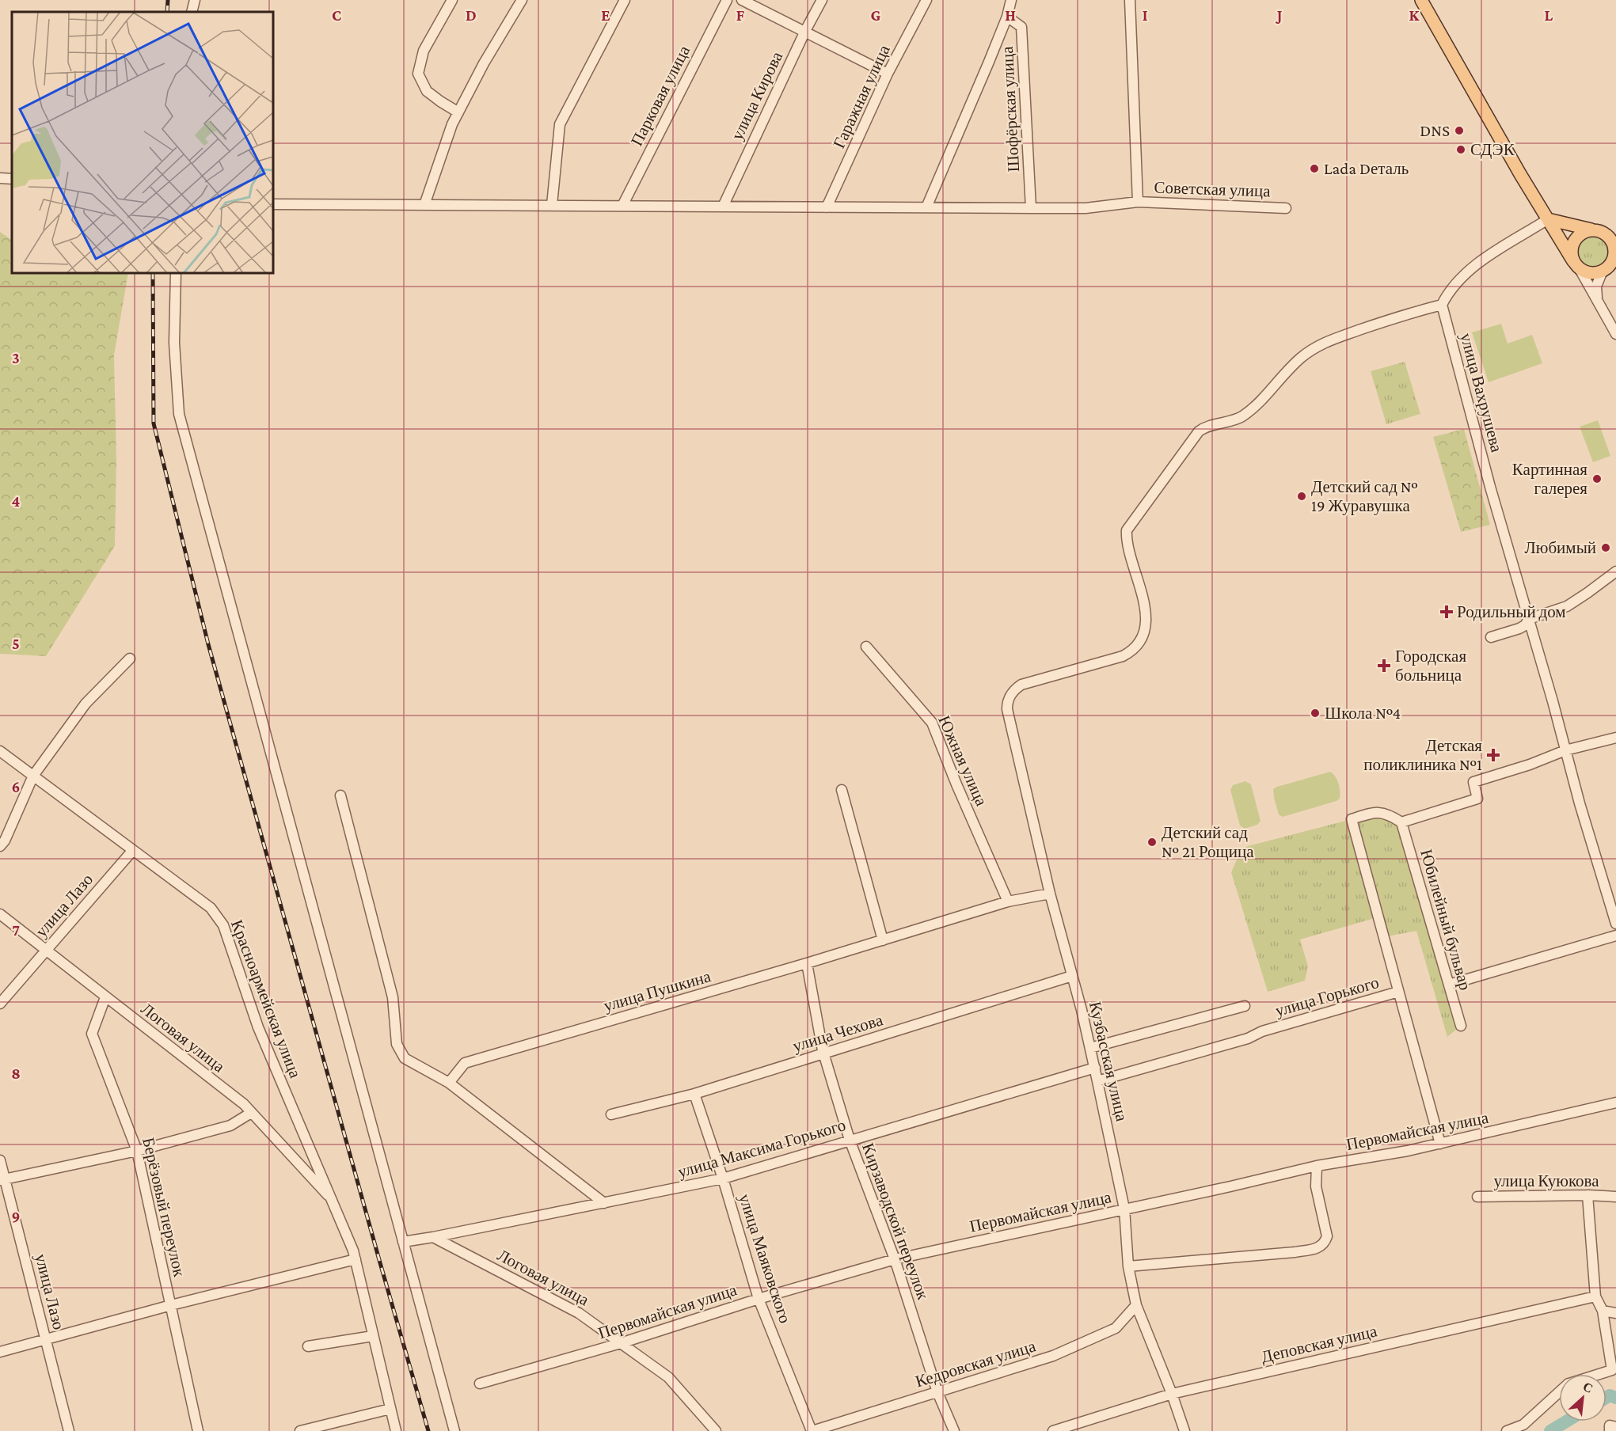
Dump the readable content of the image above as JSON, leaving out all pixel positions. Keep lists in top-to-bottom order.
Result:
{
  "streets": {
    "street": [
      "Парковая улица",
      "улица Кирова",
      "Гаражная улица",
      "Шофёрская улица",
      "Советская улица",
      "улица Вахрушева",
      "Южная улица",
      "улица Лазо",
      "Юбилейный бульвар",
      "улица Пушкина",
      "улица Горького",
      "Красноармейская улица",
      "улица Чехова",
      "Логовая улица",
      "Кузбасская улица",
      "Первомайская улица",
      "улица Максима Горького",
      "улица Куюкова",
      "Берёзовый переулок",
      "Кирзаводской переулок",
      "улица Маяковского",
      "Деповская улица",
      "Кедровская улица"
    ]
  },
  "crossings": [
    ["Парковая улица", "Советская улица"],
    ["улица Кирова", "Советская улица"],
    ["Гаражная улица", "Советская улица"],
    ["Шофёрская улица", "Советская улица"],
    ["улица Вахрушева", "Кузбасская улица"],
    ["Южная улица", "улица Пушкина"],
    ["улица Лазо", "Красноармейская улица"],
    ["улица Лазо", "Логовая улица"],
    ["Юбилейный бульвар", "улица Горького"],
    ["улица Пушкина", "Кузбасская улица"],
    ["улица Пушкина", "Кирзаводской переулок"],
    ["улица Горького", "Кузбасская улица"],
    ["Красноармейская улица", "Логовая улица"],
    ["улица Чехова", "Кузбасская улица"],
    ["улица Чехова", "Кирзаводской переулок"],
    ["улица Чехова", "улица Маяковского"],
    ["Логовая улица", "Первомайская улица"],
    ["Логовая улица", "улица Максима Горького"],
    ["Логовая улица", "Берёзовый переулок"],
    ["Кузбасская улица", "Первомайская улица"],
    ["Кузбасская улица", "улица Максима Горького"],
    ["Кузбасская улица", "Деповская улица"],
    ["Кузбасская улица", "Кедровская улица"],
    ["Первомайская улица", "Кирзаводской переулок"],
    ["Первомайская улица", "улица Маяковского"],
    ["улица Максима Горького", "Кирзаводской переулок"],
    ["улица Максима Горького", "улица Маяковского"],
    ["Кирзаводской переулок", "Кедровская улица"],
    ["улица Маяковского", "Кедровская улица"]
  ],
  "places": {
    "other": [
      "DNS",
      "СДЭК",
      "Lada Dеталь",
      "Картинная галерея",
      "Детский сад № 19 Журавушка",
      "Любимый",
      "Школа №4",
      "Детский сад № 21 Рощица"
    ],
    "health": ["Родильный дом", "Городская больница", "Детская поликлиника №1"]
  },
  "north": "top right",
  "grid": {
    "columns": [
      "C",
      "D",
      "E",
      "F",
      "G",
      "H",
      "I",
      "J",
      "K",
      "L"
    ],
    "rows": [
      "3",
      "4",
      "5",
      "6",
      "7",
      "8",
      "9"
    ]
  }
}
